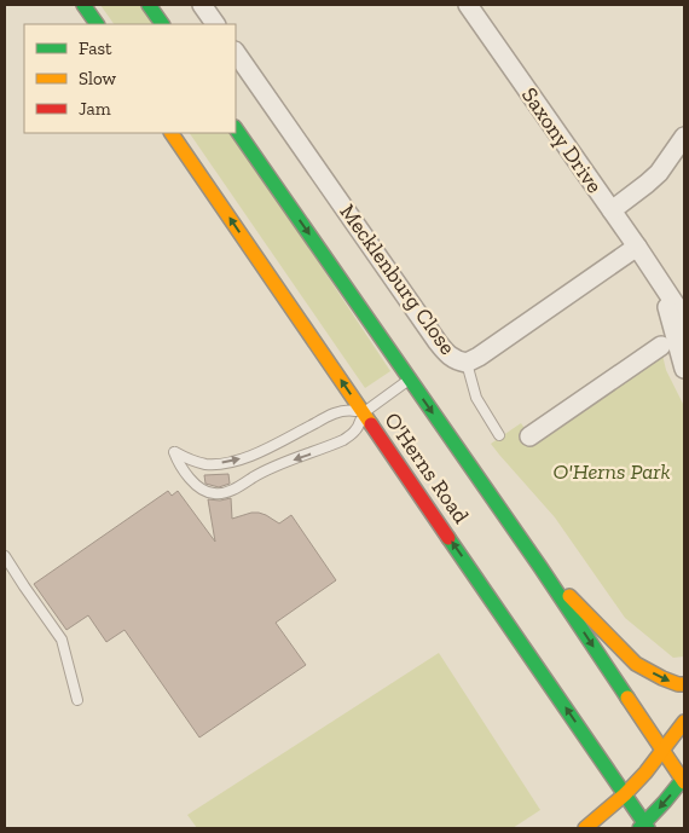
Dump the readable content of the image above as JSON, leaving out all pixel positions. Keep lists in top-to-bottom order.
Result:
{
  "streets": {
    "main road": ["O'Herns Road"],
    "street": ["Saxony Drive", "Mecklenburg Close"]
  },
  "crossings": [
    ["Saxony Drive", "Mecklenburg Close"]
  ],
  "parks": ["O'Herns Park"],
  "legend": ["Fast", "Slow", "Jam"]
}
